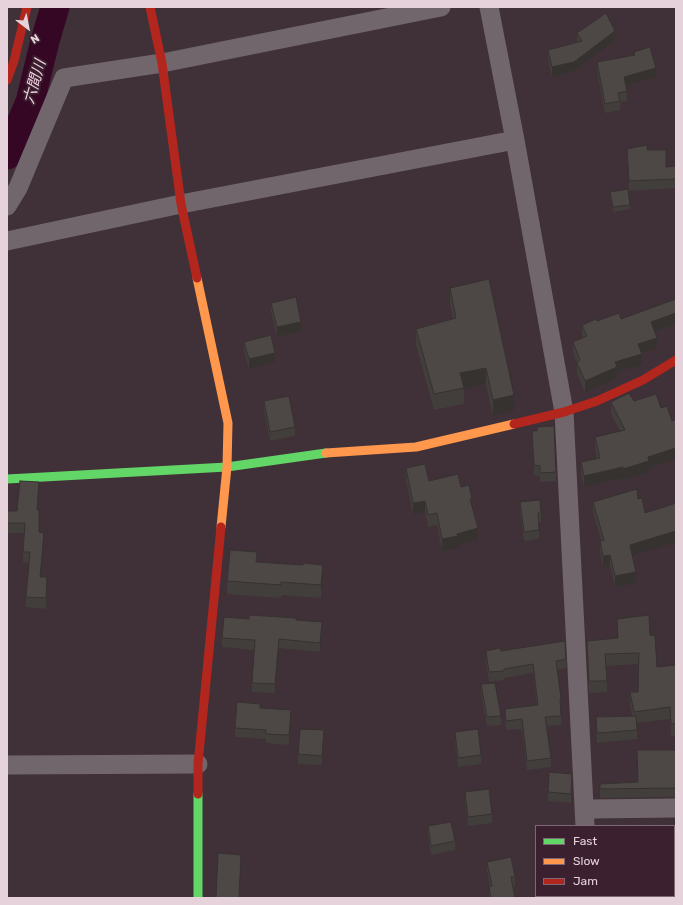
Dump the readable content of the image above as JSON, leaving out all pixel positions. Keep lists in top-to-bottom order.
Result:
{
  "water": ["六間川"],
  "legend": ["Fast", "Slow", "Jam"],
  "north": "bottom right"
}
